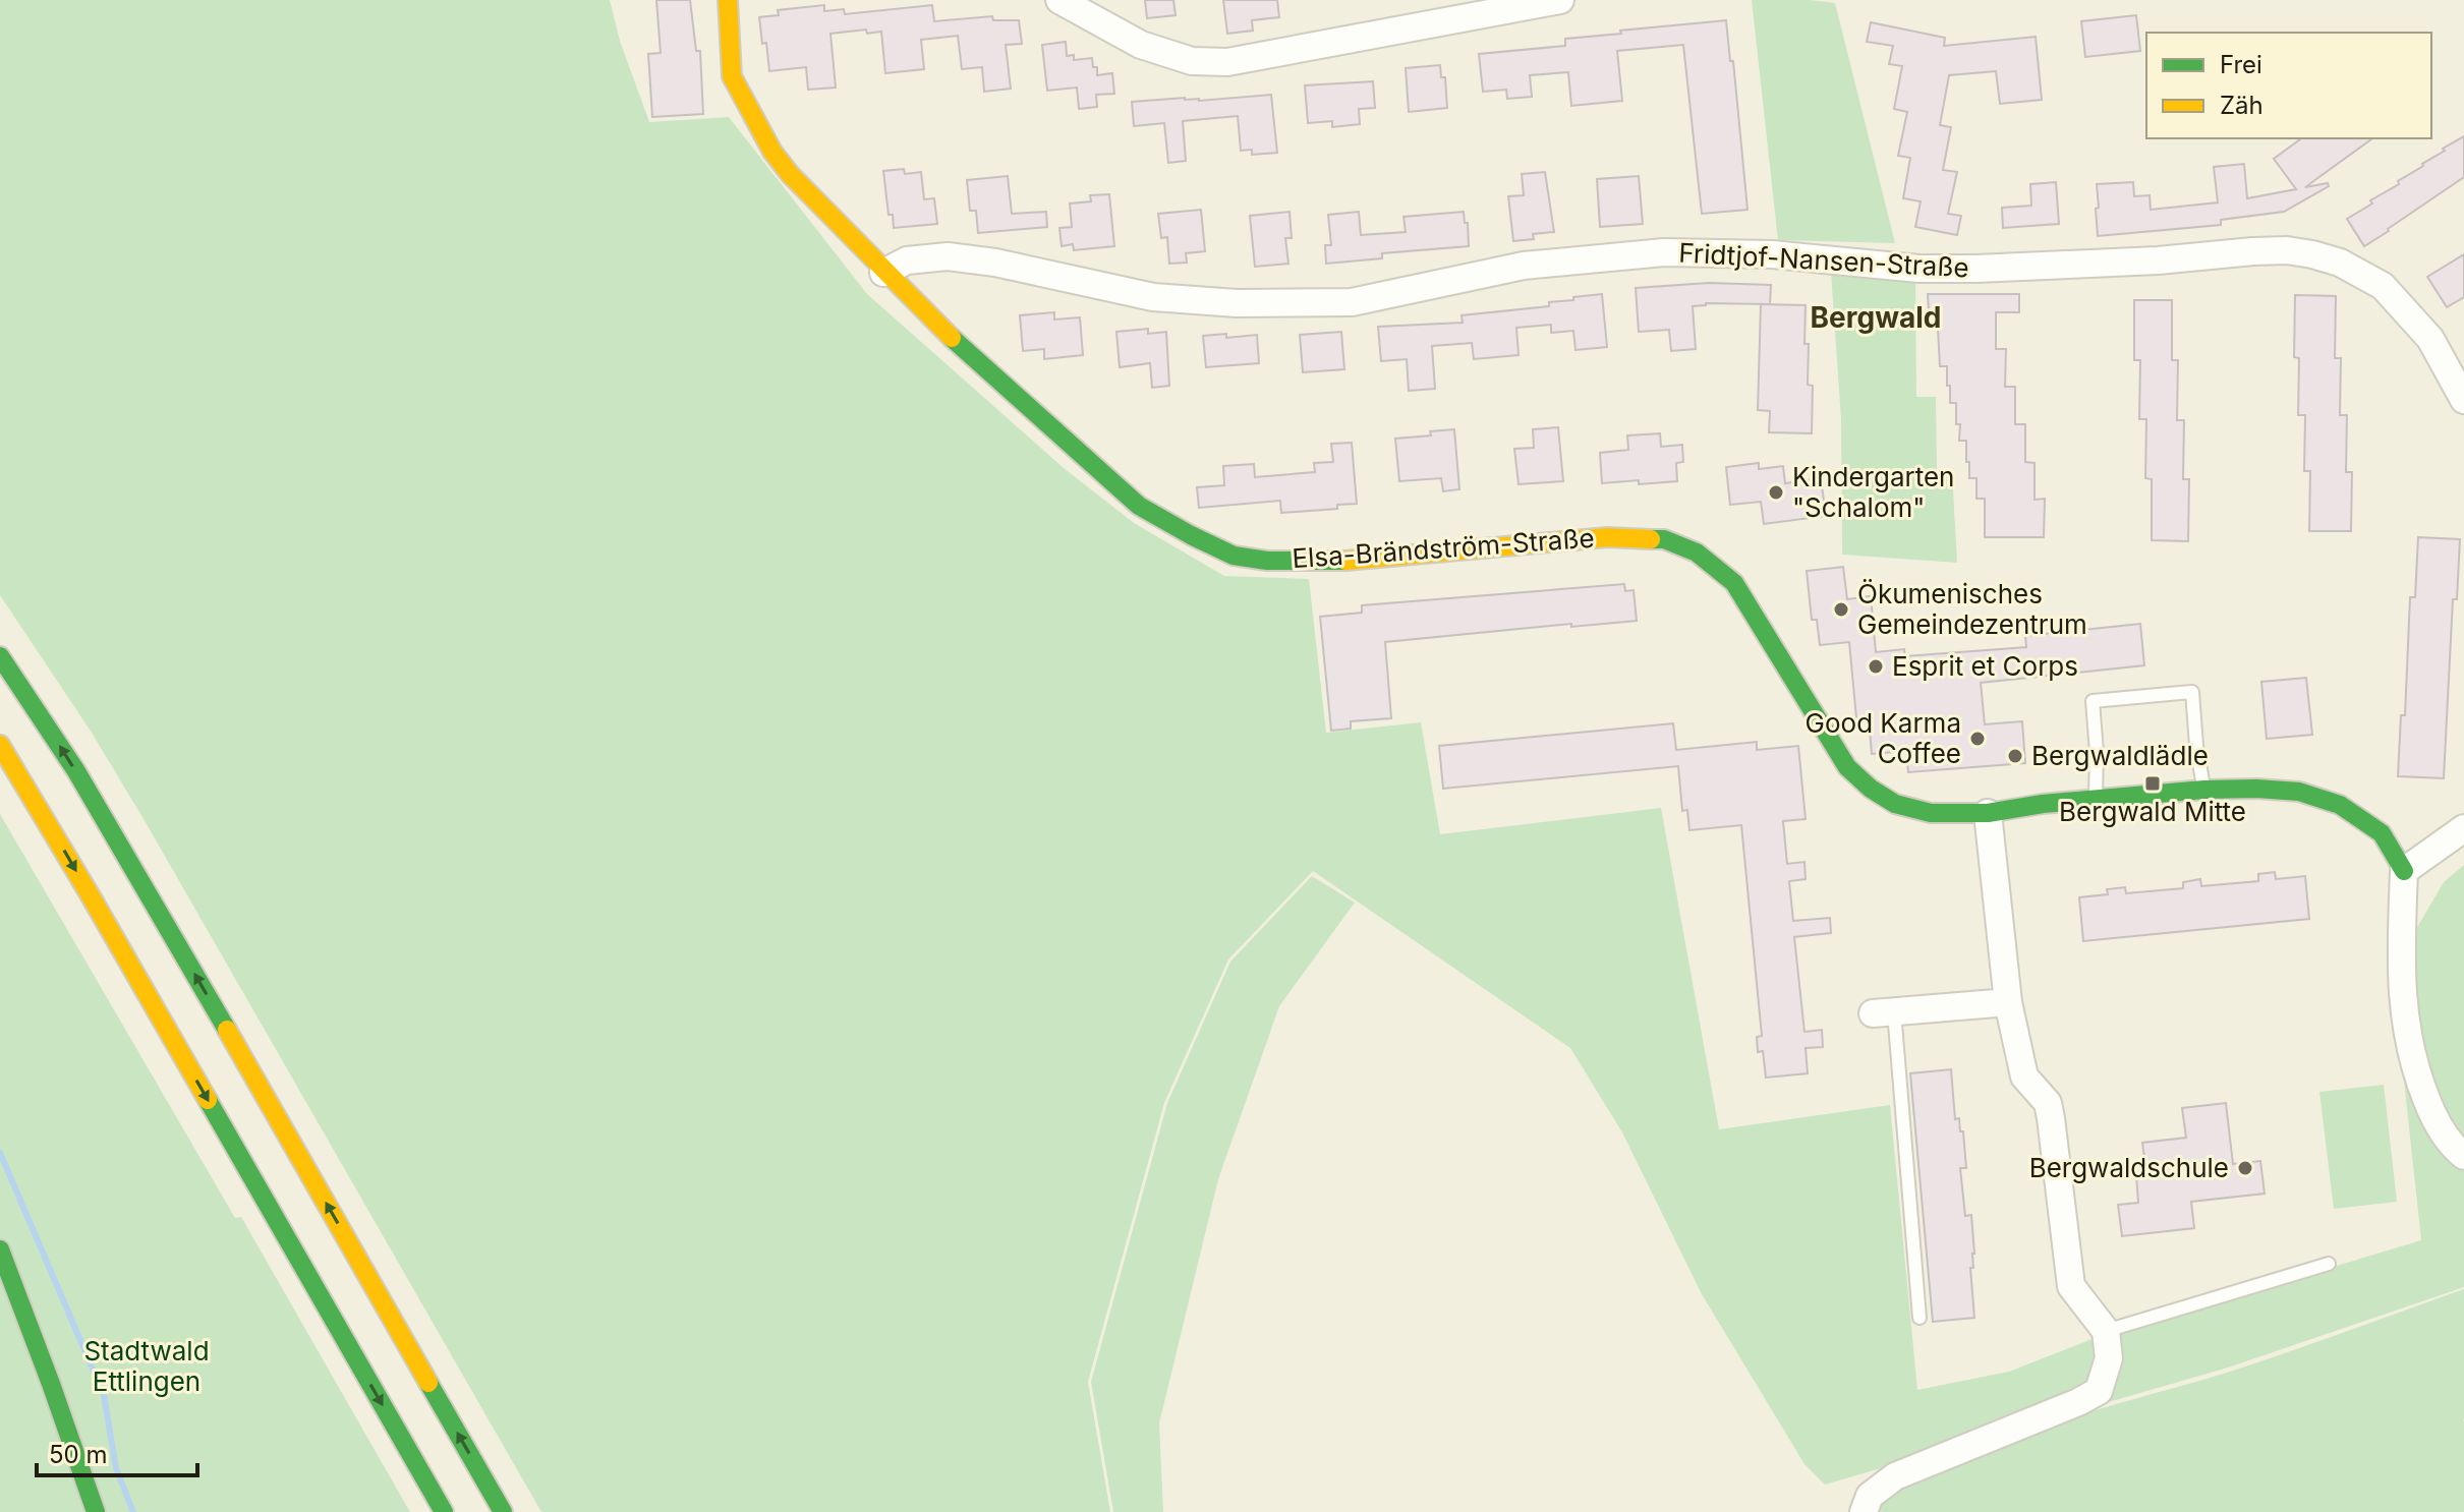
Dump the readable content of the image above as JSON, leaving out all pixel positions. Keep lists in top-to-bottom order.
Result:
{
  "streets": {
    "main road": ["Elsa-Brändström-Straße"],
    "street": ["Fridtjof-Nansen-Straße"]
  },
  "crossings": [
    ["Fridtjof-Nansen-Straße", "Elsa-Brändström-Straße"]
  ],
  "districts": ["Bergwald"],
  "parks": ["Stadtwald Ettlingen"],
  "places": {
    "other": [
      "Kindergarten \"Schalom\"",
      "Ökumenisches Gemeindezentrum",
      "Esprit et Corps",
      "Good Karma Coffee",
      "Bergwaldlädle",
      "Bergwaldschule"
    ],
    "transit": ["Bergwald Mitte"]
  },
  "legend": ["Frei", "Zäh"],
  "scale_bar": "50 m"
}
